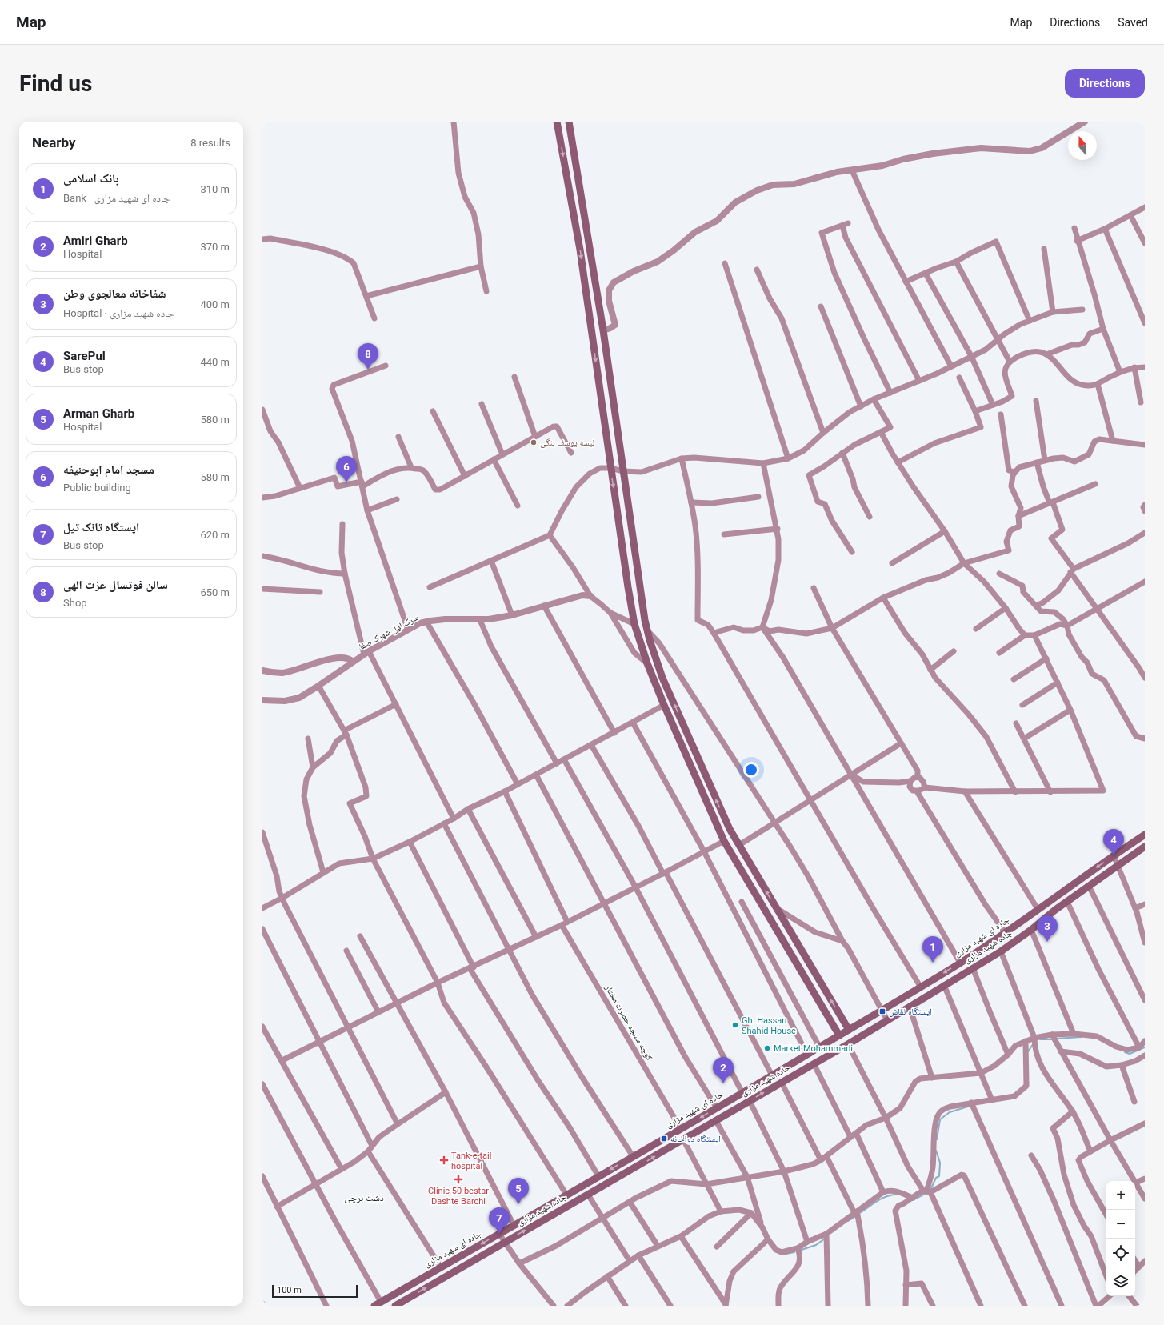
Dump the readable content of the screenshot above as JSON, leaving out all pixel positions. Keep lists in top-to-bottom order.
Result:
{
  "streets": {
    "main road": ["جاده ای شهید مزاری", "جاده شهید مزاری"],
    "street": ["سرک اول شهرک صفا", "کوچه مسجد حضرت مختار"]
  },
  "crossings": [
    ["جاده ای شهید مزاری", "کوچه مسجد حضرت مختار"]
  ],
  "one_way": ["جاده شهید مزاری"],
  "districts": ["دشت برچی"],
  "places": {
    "other": ["لیسه یوسف بنگی", "Gh. Hassan Shahid House", "Market Mohammadi"],
    "transit": ["ایستگاه نقاش", "ایستگاه دواخانه"],
    "health": ["Tank-e-tail hospital", "Clinic 50 bestar Dashte Barchi"]
  },
  "scale_bar": "100 m",
  "north": "top",
  "page": {
    "header": "Map",
    "nav": ["Map", "Directions", "Saved"],
    "buttons": "Directions",
    "title": "Find us",
    "heading": ["Nearby", "8 results"],
    "list": [
      {
        "mark": "1",
        "name": "بانک اسلامی",
        "note": "Bank · جاده ای شهید مزاری",
        "value": "310 m"
      },
      {
        "mark": "2",
        "name": "Amiri Gharb",
        "note": "Hospital",
        "value": "370 m"
      },
      {
        "mark": "3",
        "name": "شفاخانه معالجوی وطن",
        "note": "Hospital · جاده شهید مزاری",
        "value": "400 m"
      },
      {
        "mark": "4",
        "name": "SarePul",
        "note": "Bus stop",
        "value": "440 m"
      },
      {
        "mark": "5",
        "name": "Arman Gharb",
        "note": "Hospital",
        "value": "580 m"
      },
      {
        "mark": "6",
        "name": "مسجد امام ابوحنیفه",
        "note": "Public building",
        "value": "580 m"
      },
      {
        "mark": "7",
        "name": "ایستگاه تانک تیل",
        "note": "Bus stop",
        "value": "620 m"
      },
      {
        "mark": "8",
        "name": "سالن فوتسال عزت الهی",
        "note": "Shop",
        "value": "650 m"
      }
    ],
    "pins": [
      "8",
      "6",
      "4",
      "3",
      "1",
      "2",
      "5",
      "7"
    ],
    "map_buttons": ["+", "−"],
    "scale": "100 m"
  }
}
